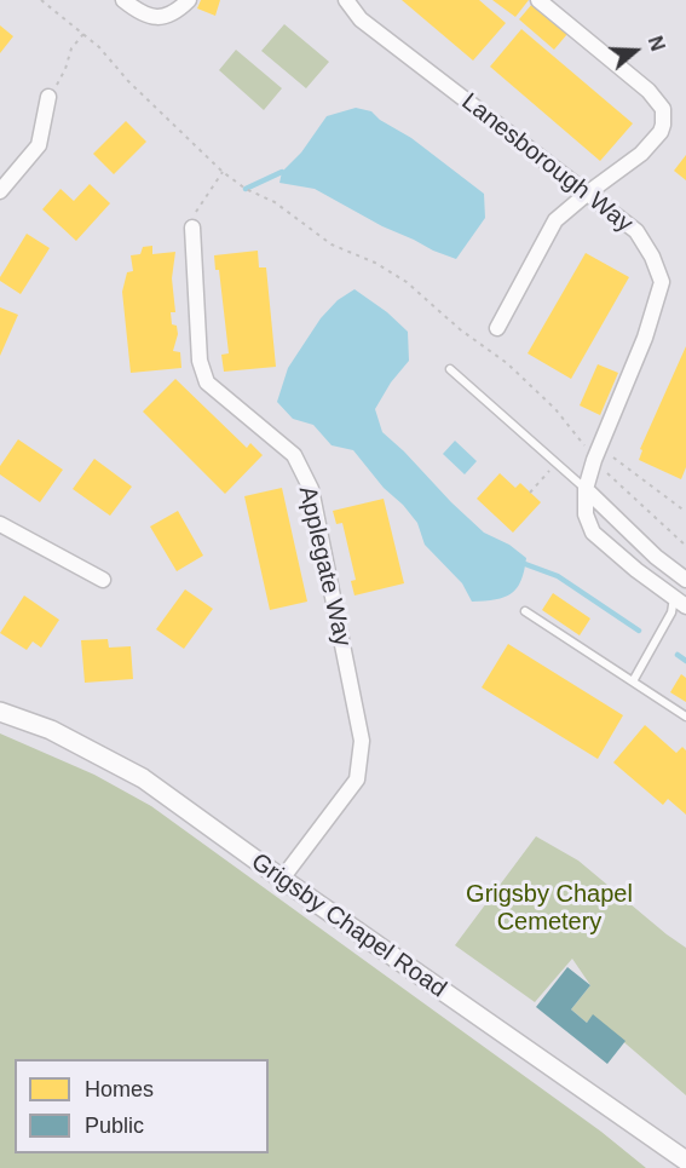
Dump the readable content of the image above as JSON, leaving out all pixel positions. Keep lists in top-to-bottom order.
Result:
{
  "streets": {
    "street": ["Lanesborough Way", "Applegate Way", "Grigsby Chapel Road"]
  },
  "crossings": [
    ["Applegate Way", "Grigsby Chapel Road"]
  ],
  "parks": ["Grigsby Chapel Cemetery"],
  "legend": ["Homes", "Public"],
  "north": "right"
}
